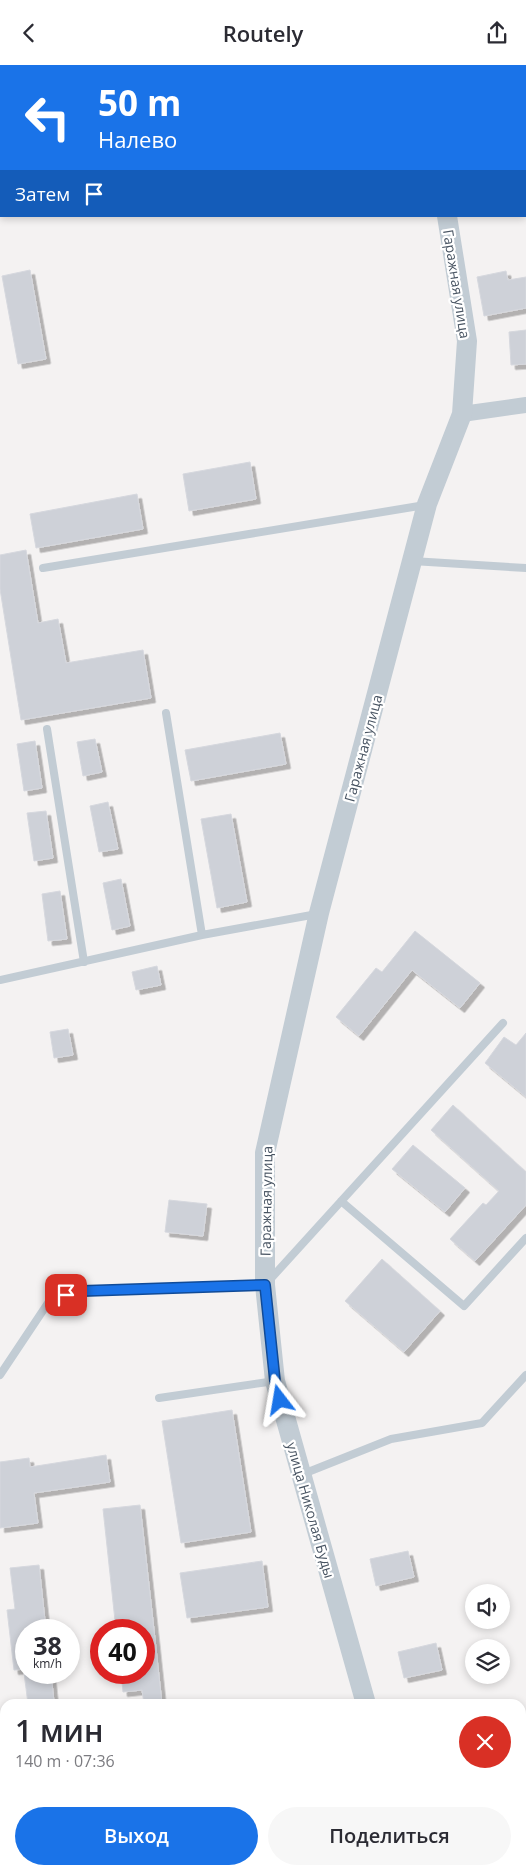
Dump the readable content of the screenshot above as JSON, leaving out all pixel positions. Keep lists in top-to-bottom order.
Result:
{
  "streets": {
    "street": ["Гаражная улица", "улица Николая Буды"]
  },
  "crossings": [
    ["Гаражная улица", "улица Николая Буды"]
  ],
  "page": {
    "header": "Routely",
    "turn": ["50 m", "Налево"],
    "then": "Затем",
    "speed": "38 km/h",
    "limit": "40",
    "heading": ["1 мин", "140 m · 07:36"],
    "buttons": ["Выход", "Поделиться"]
  }
}
